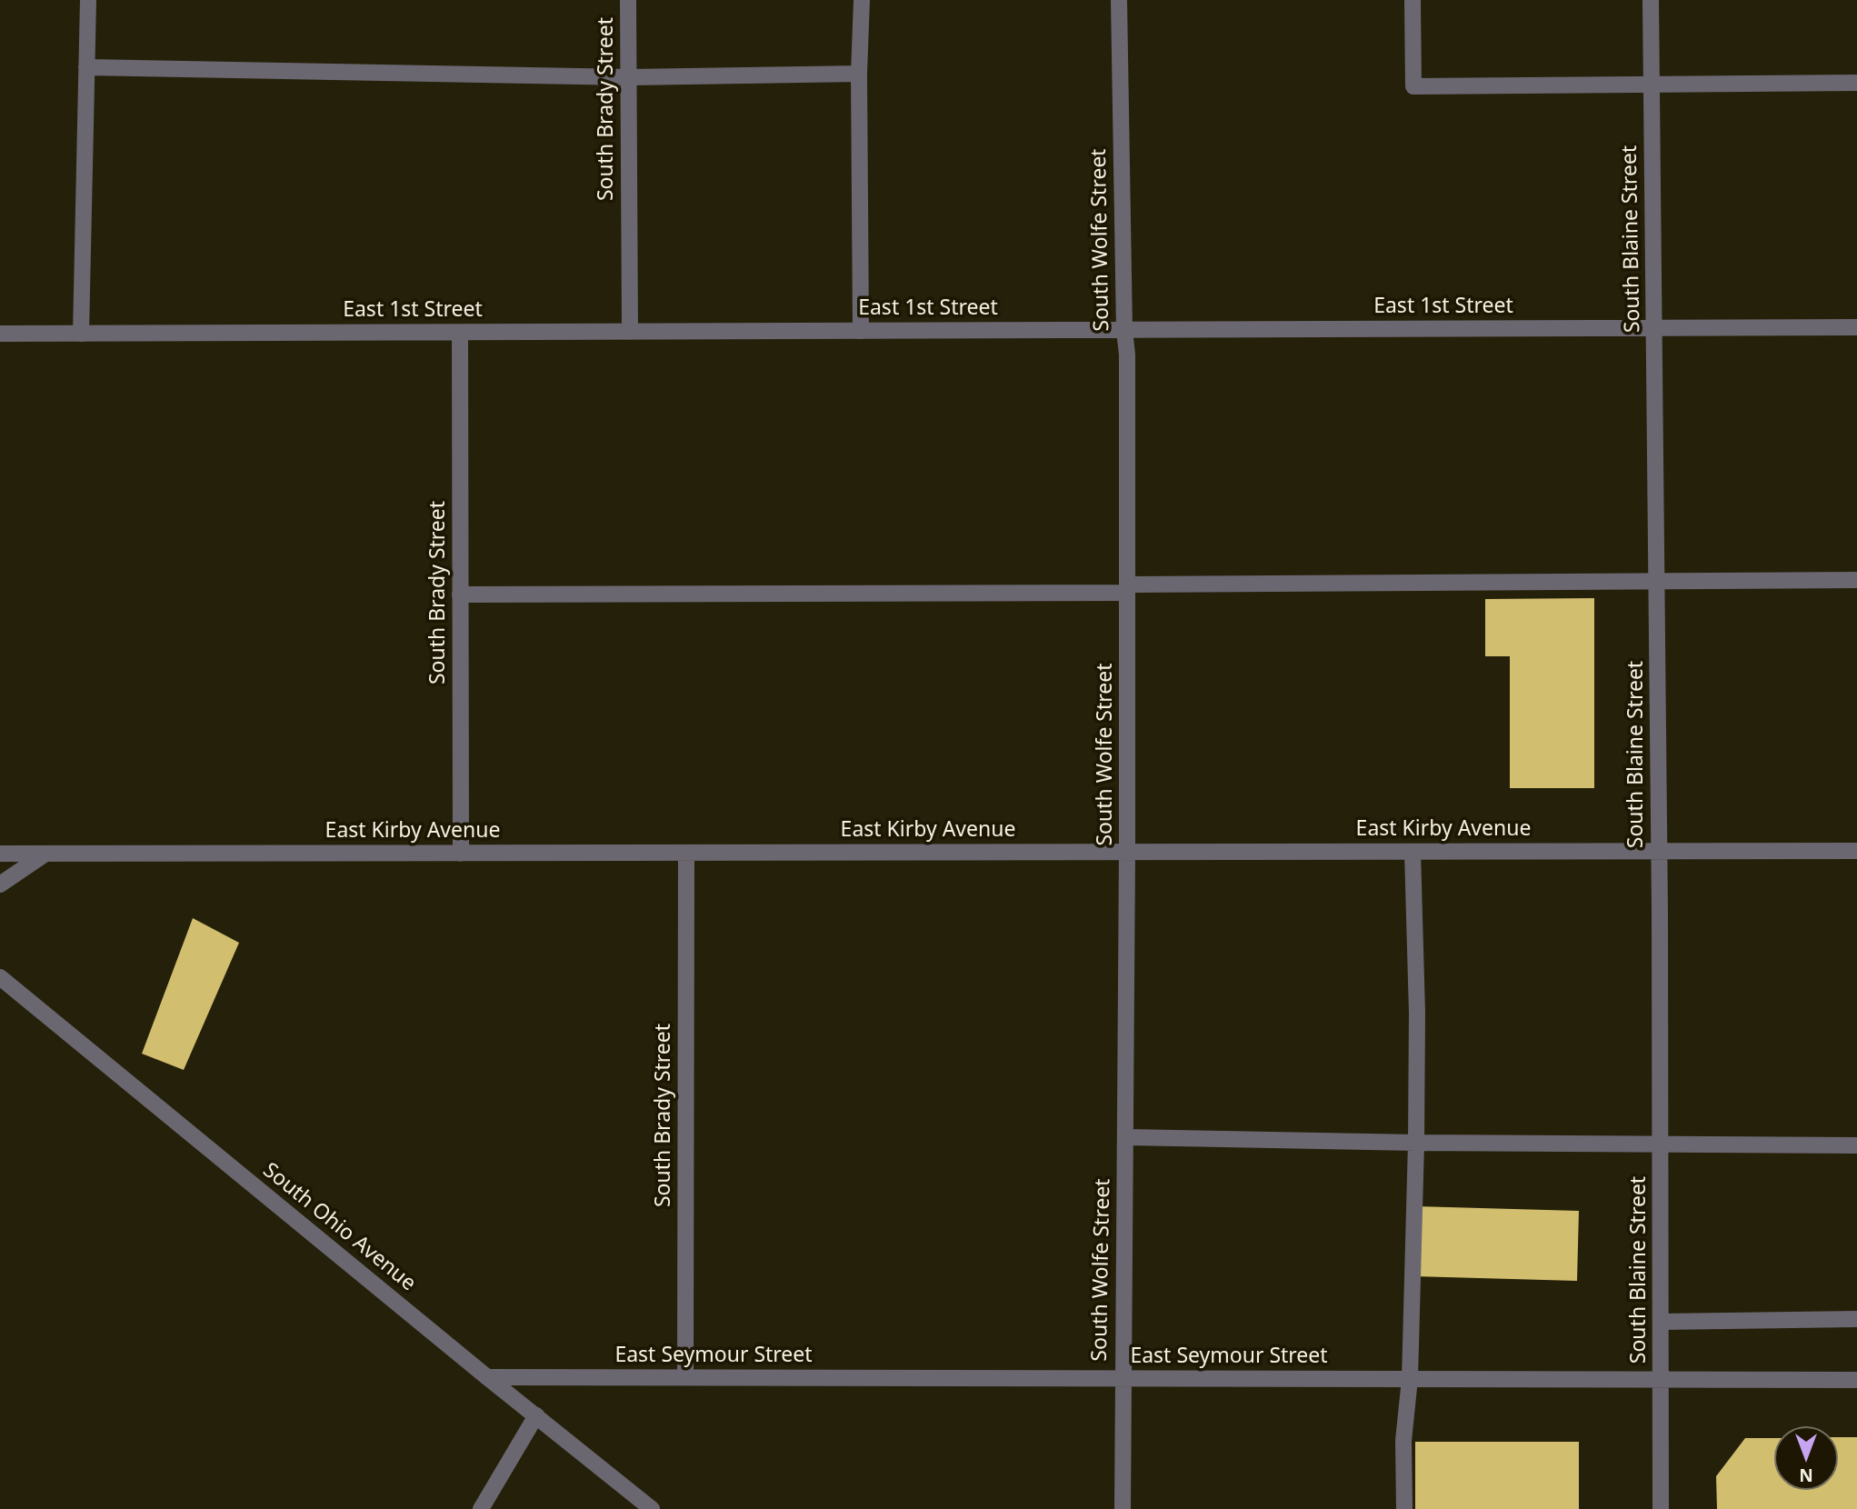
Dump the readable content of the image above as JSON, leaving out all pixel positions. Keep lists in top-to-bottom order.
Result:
{
  "streets": {
    "street": [
      "South Brady Street",
      "South Blaine Street",
      "South Wolfe Street",
      "East 1st Street",
      "East Kirby Avenue",
      "South Ohio Avenue",
      "East Seymour Street"
    ]
  },
  "crossings": [
    ["South Brady Street", "East 1st Street"],
    ["South Brady Street", "East Kirby Avenue"],
    ["South Brady Street", "East Seymour Street"],
    ["South Blaine Street", "East 1st Street"],
    ["South Blaine Street", "East Kirby Avenue"],
    ["South Blaine Street", "East Seymour Street"],
    ["South Wolfe Street", "East 1st Street"],
    ["South Wolfe Street", "East Kirby Avenue"],
    ["South Wolfe Street", "East Seymour Street"],
    ["South Ohio Avenue", "East Seymour Street"]
  ],
  "north": "bottom"
}
